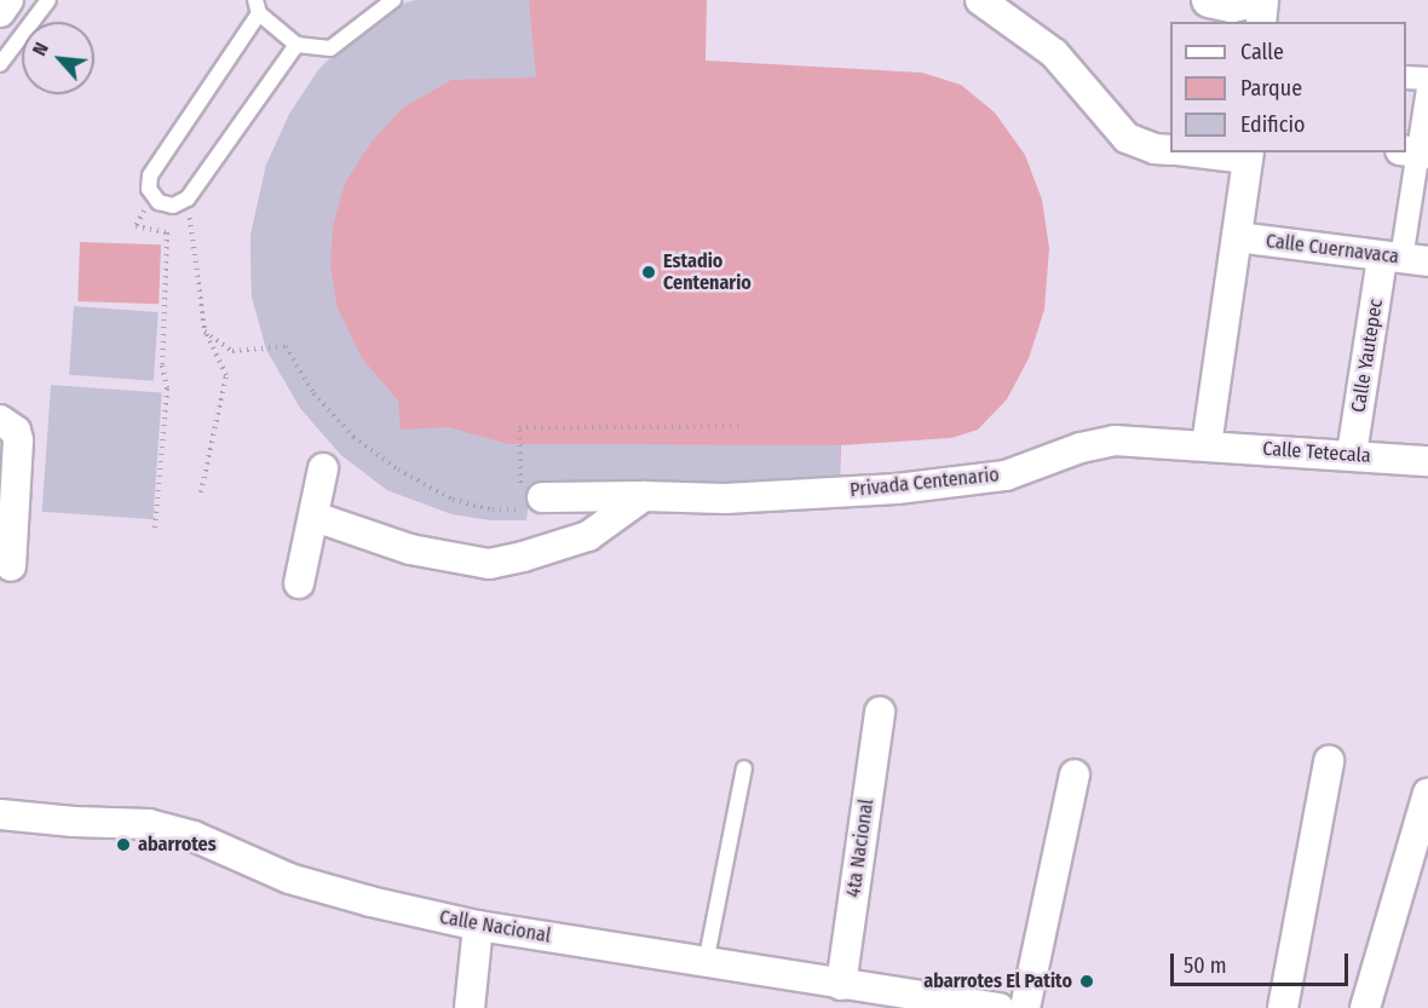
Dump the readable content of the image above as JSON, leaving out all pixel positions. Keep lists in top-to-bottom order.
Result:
{
  "streets": {
    "street": [
      "Calle Cuernavaca",
      "Calle Yautepec",
      "Calle Tetecala",
      "Privada Centenario",
      "4ta Nacional",
      "Calle Nacional"
    ]
  },
  "crossings": [
    ["Calle Cuernavaca", "Calle Yautepec"],
    ["Calle Yautepec", "Calle Tetecala"],
    ["Calle Tetecala", "Privada Centenario"],
    ["4ta Nacional", "Calle Nacional"]
  ],
  "places": ["Estadio Centenario", "abarrotes", "abarrotes El Patito"],
  "legend": ["Calle", "Parque", "Edificio"],
  "scale_bar": "50 m",
  "north": "top left"
}
